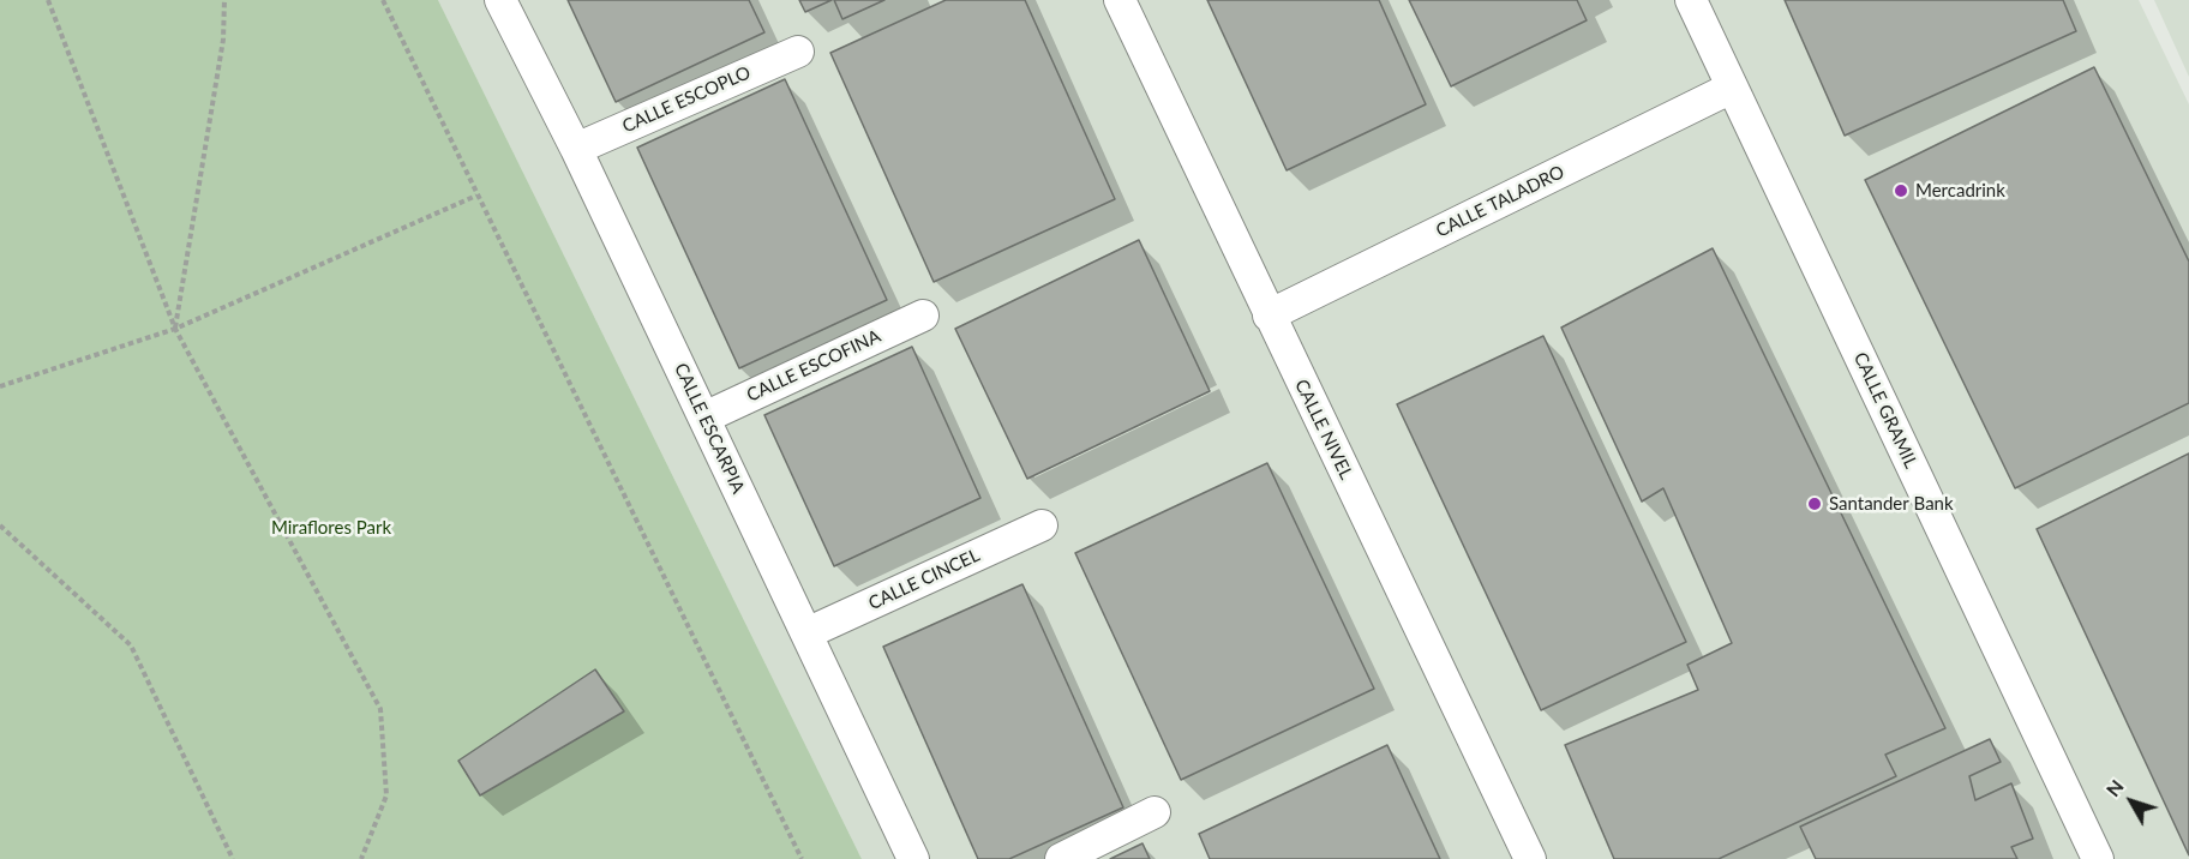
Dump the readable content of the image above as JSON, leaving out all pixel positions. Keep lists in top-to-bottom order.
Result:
{
  "streets": {
    "street": [
      "CALLE ESCOPLO",
      "CALLE TALADRO",
      "CALLE ESCOFINA",
      "CALLE GRAMIL",
      "CALLE ESCARPIA",
      "CALLE NIVEL",
      "CALLE CINCEL"
    ]
  },
  "crossings": [
    ["CALLE ESCOPLO", "CALLE ESCARPIA"],
    ["CALLE TALADRO", "CALLE GRAMIL"],
    ["CALLE TALADRO", "CALLE NIVEL"],
    ["CALLE ESCOFINA", "CALLE ESCARPIA"],
    ["CALLE ESCARPIA", "CALLE CINCEL"]
  ],
  "parks": ["Miraflores Park"],
  "places": ["Mercadrink", "Santander Bank"],
  "north": "top left"
}
